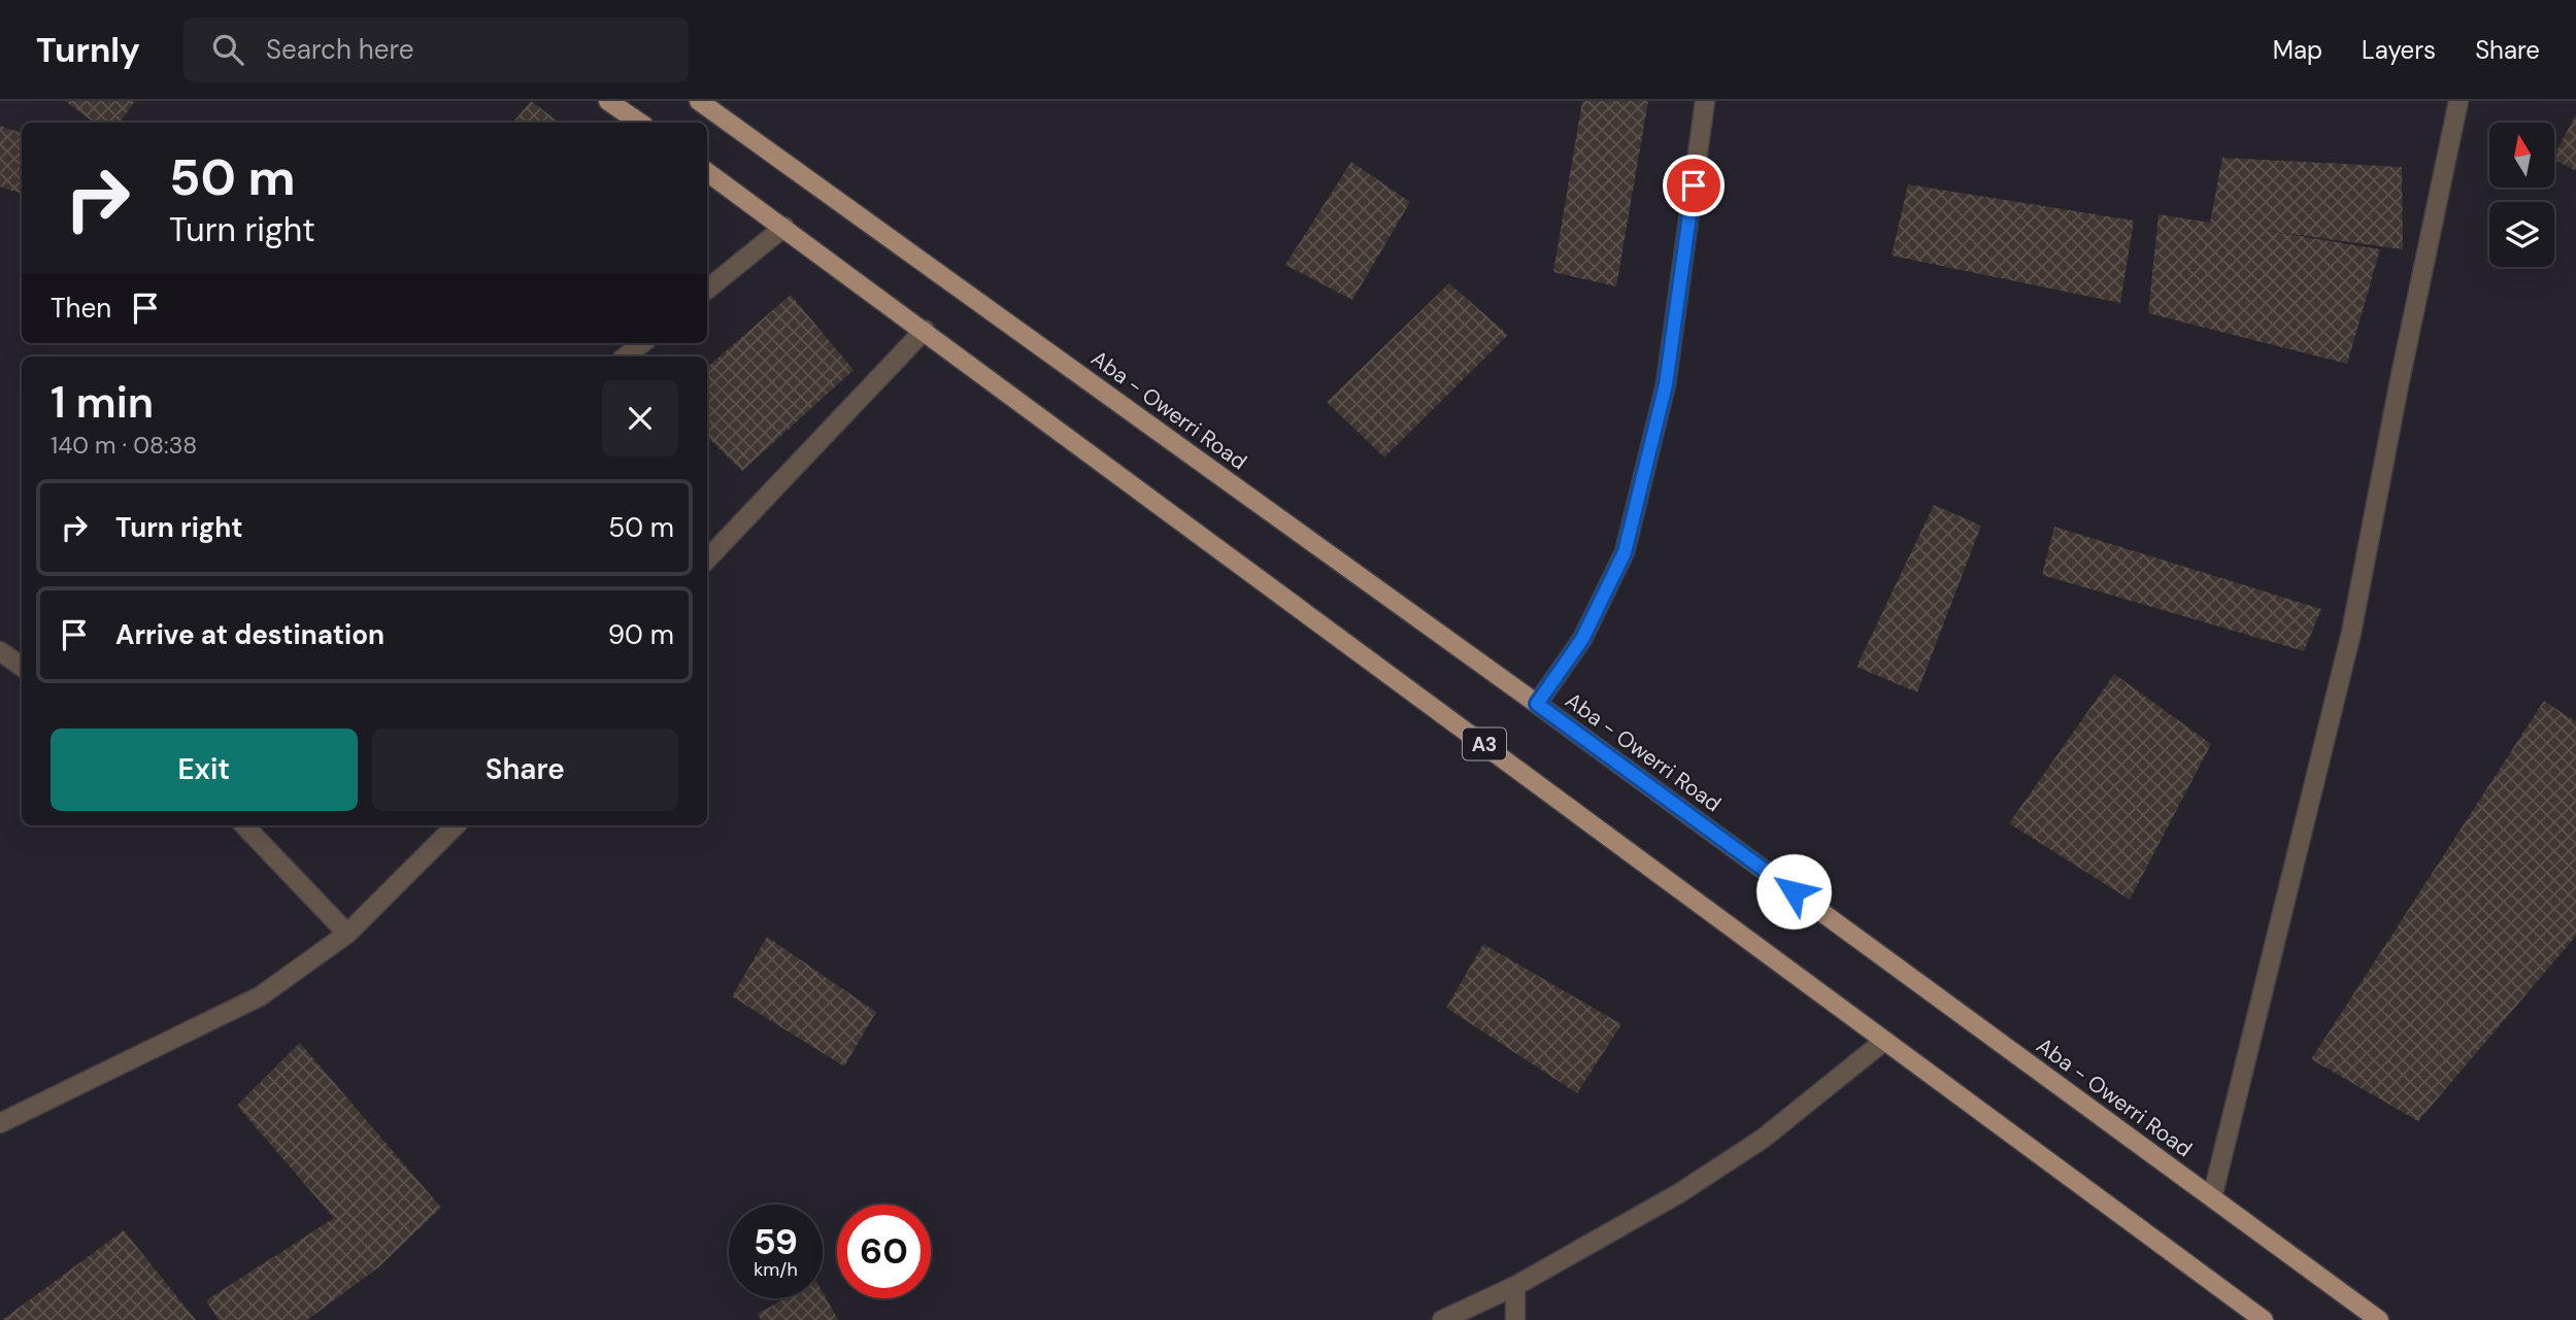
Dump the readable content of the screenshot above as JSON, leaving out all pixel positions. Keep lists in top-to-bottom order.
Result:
{
  "streets": {
    "main road": ["Aba - Owerri Road", "A3"]
  },
  "north": "top",
  "page": {
    "header": "Turnly",
    "search": "Search here",
    "nav": ["Map", "Layers", "Share"],
    "turn": ["50 m", "Turn right"],
    "then": "Then",
    "heading": ["1 min", "140 m · 08:38"],
    "list": [
      {
        "name": "Turn right",
        "value": "50 m"
      },
      {
        "name": "Arrive at destination",
        "value": "90 m"
      }
    ],
    "buttons": ["Exit", "Share"],
    "speed": "59 km/h",
    "limit": "60"
  }
}
